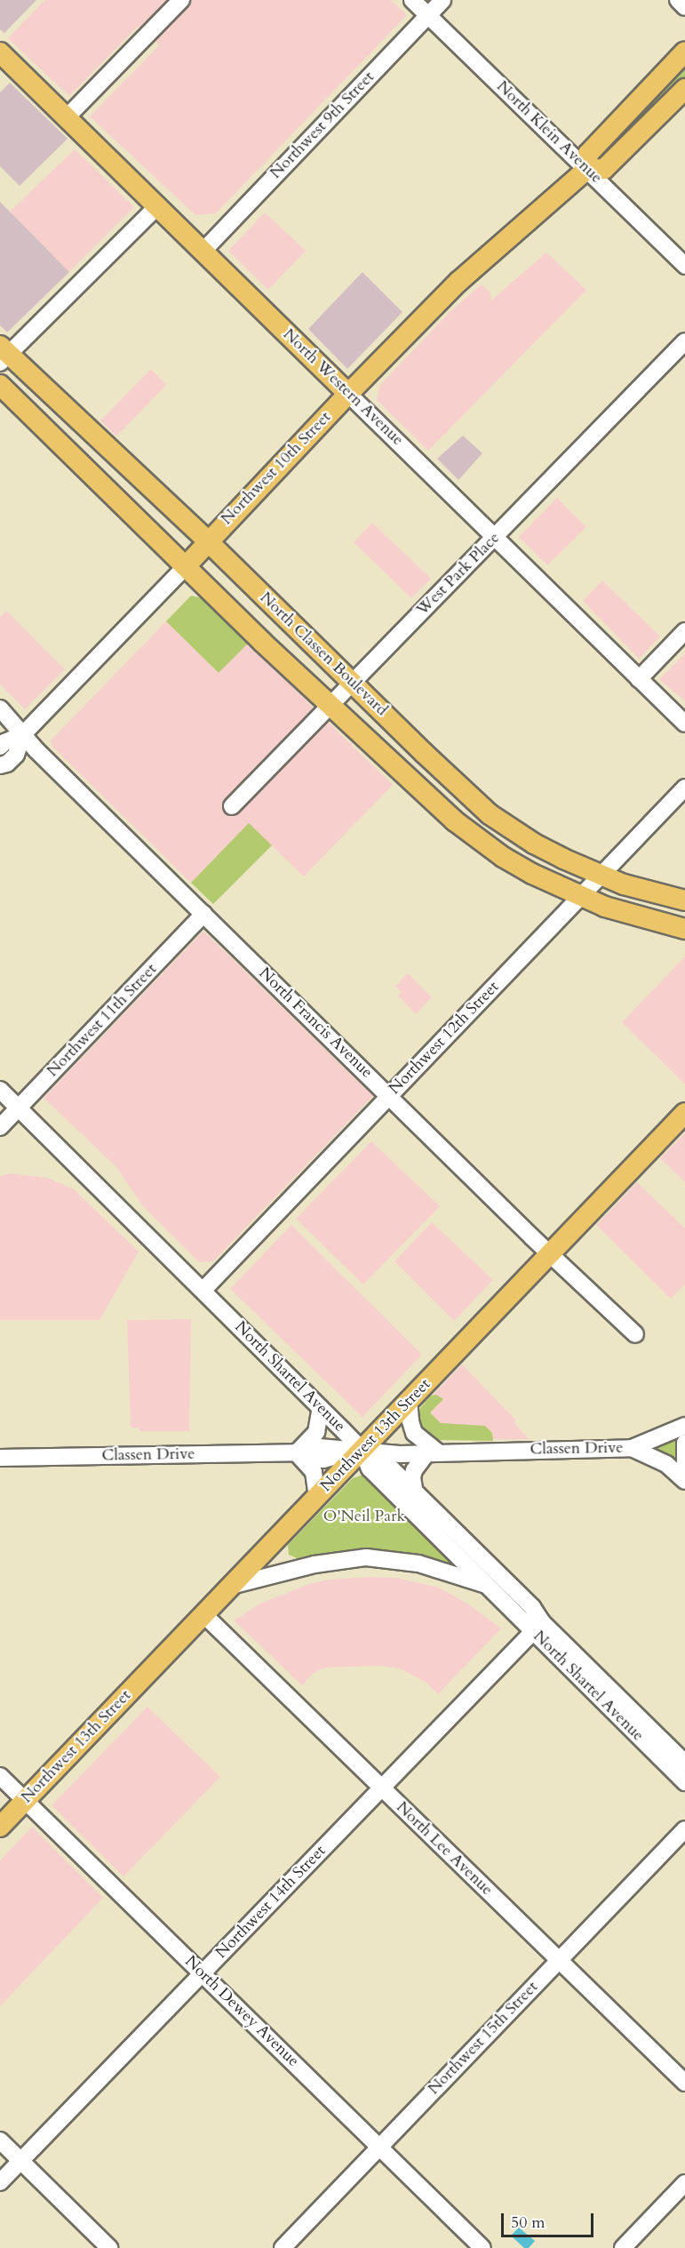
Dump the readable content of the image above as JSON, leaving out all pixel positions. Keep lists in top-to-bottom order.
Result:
{
  "streets": {
    "main road": [
      "North Western Avenue",
      "Northwest 10th Street",
      "North Classen Boulevard",
      "Northwest 13th Street"
    ],
    "street": [
      "Northwest 9th Street",
      "North Klein Avenue",
      "West Park Place",
      "Northwest 11th Street",
      "North Francis Avenue",
      "Northwest 12th Street",
      "North Shartel Avenue",
      "Classen Drive",
      "North Lee Avenue",
      "Northwest 14th Street",
      "North Dewey Avenue",
      "Northwest 15th Street"
    ]
  },
  "crossings": [
    ["Northwest 9th Street", "North Klein Avenue"],
    ["Northwest 9th Street", "North Western Avenue"],
    ["North Klein Avenue", "Northwest 10th Street"],
    ["North Western Avenue", "Northwest 10th Street"],
    ["North Western Avenue", "West Park Place"],
    ["Northwest 10th Street", "North Classen Boulevard"],
    ["Northwest 10th Street", "North Francis Avenue"],
    ["West Park Place", "North Classen Boulevard"],
    ["North Classen Boulevard", "Northwest 12th Street"],
    ["Northwest 11th Street", "North Francis Avenue"],
    ["Northwest 11th Street", "North Shartel Avenue"],
    ["North Francis Avenue", "Northwest 12th Street"],
    ["North Francis Avenue", "Northwest 13th Street"],
    ["Northwest 12th Street", "North Shartel Avenue"],
    ["North Shartel Avenue", "Northwest 13th Street"],
    ["North Shartel Avenue", "Classen Drive"],
    ["North Shartel Avenue", "Northwest 14th Street"],
    ["Northwest 13th Street", "Classen Drive"],
    ["Northwest 13th Street", "North Lee Avenue"],
    ["Northwest 13th Street", "North Dewey Avenue"],
    ["North Lee Avenue", "Northwest 14th Street"],
    ["North Lee Avenue", "Northwest 15th Street"],
    ["Northwest 14th Street", "North Dewey Avenue"],
    ["North Dewey Avenue", "Northwest 15th Street"]
  ],
  "parks": ["O'Neil Park"],
  "scale_bar": "50 m"
}
